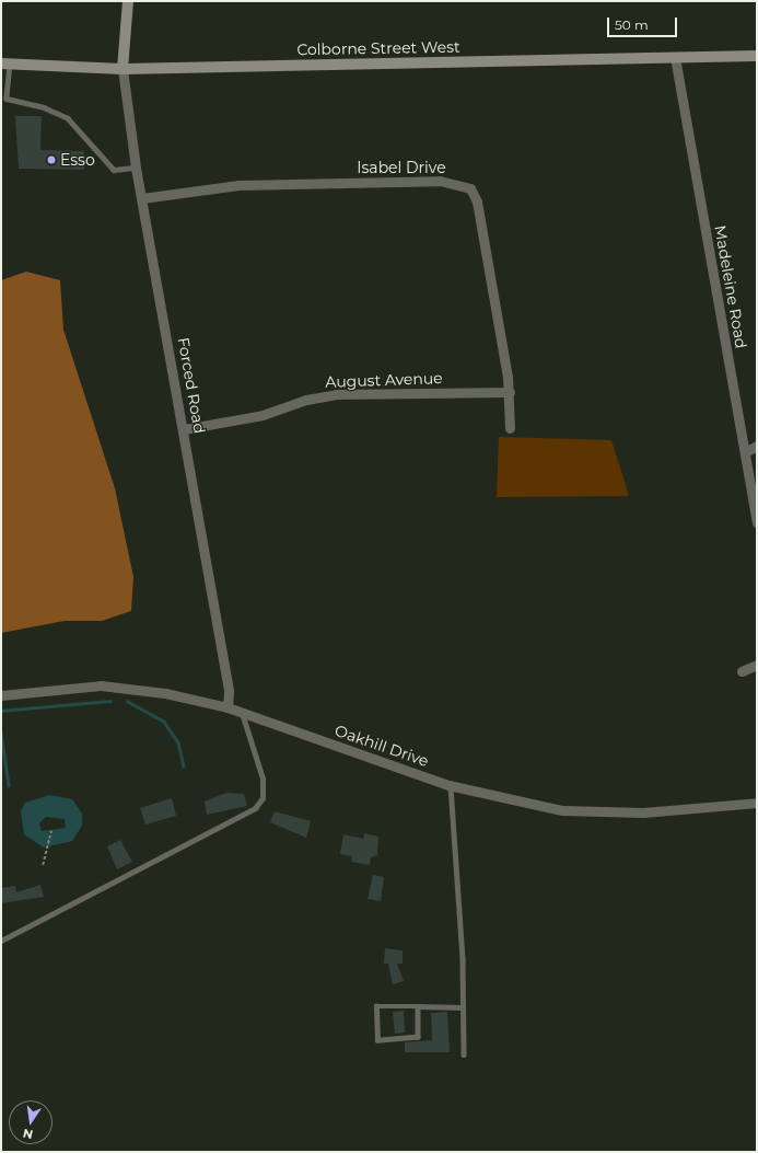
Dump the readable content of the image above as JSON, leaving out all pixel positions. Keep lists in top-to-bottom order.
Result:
{
  "streets": {
    "main road": ["Colborne Street West"],
    "street": [
      "Isabel Drive",
      "Madeleine Road",
      "August Avenue",
      "Forced Road",
      "Oakhill Drive"
    ]
  },
  "crossings": [
    ["Colborne Street West", "Madeleine Road"],
    ["Colborne Street West", "Forced Road"],
    ["Isabel Drive", "August Avenue"],
    ["Isabel Drive", "Forced Road"],
    ["August Avenue", "Forced Road"],
    ["Forced Road", "Oakhill Drive"]
  ],
  "places": ["Esso"],
  "scale_bar": "50 m",
  "north": "bottom"
}
